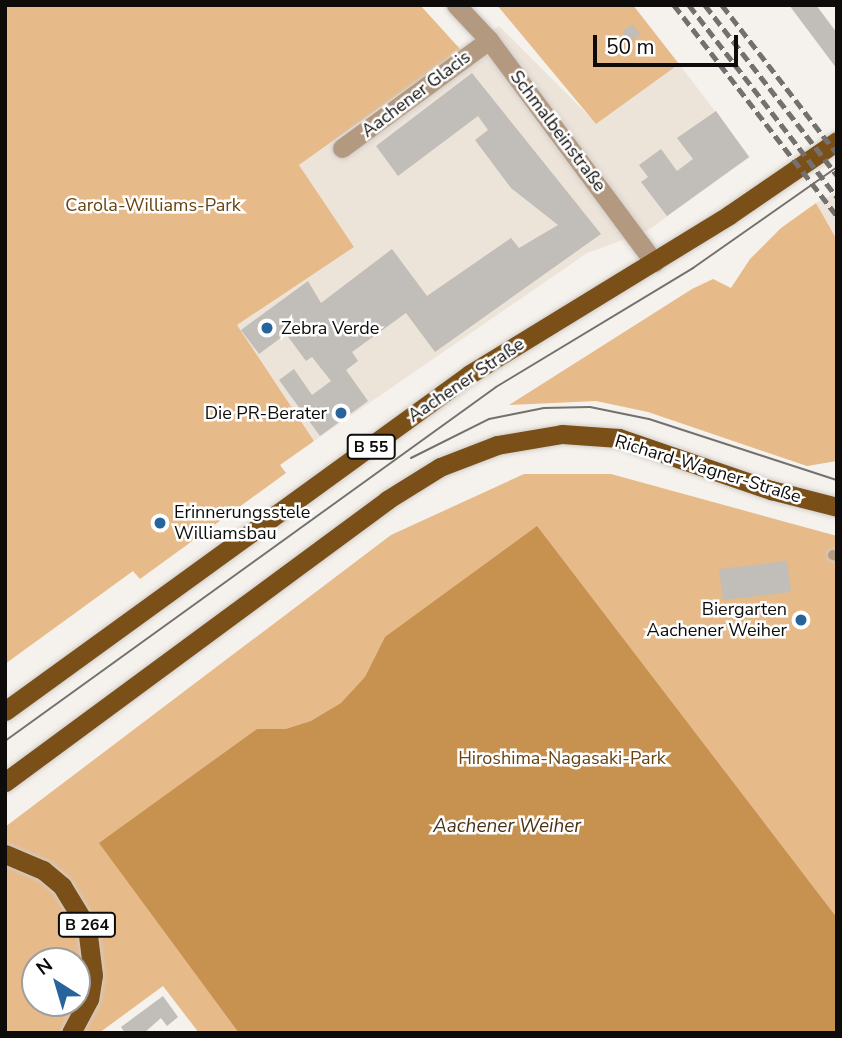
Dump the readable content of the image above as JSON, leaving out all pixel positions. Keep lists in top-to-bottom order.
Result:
{
  "streets": {
    "main road": [
      "Aachener Straße",
      "B 55",
      "Richard-Wagner-Straße",
      "B 264"
    ],
    "street": ["Aachener Glacis", "Schmalbeinstraße"]
  },
  "crossings": [
    ["Aachener Glacis", "Schmalbeinstraße"],
    ["Schmalbeinstraße", "Aachener Straße"]
  ],
  "water": ["Aachener Weiher"],
  "parks": ["Carola-Williams-Park", "Hiroshima-Nagasaki-Park"],
  "places": [
    "Zebra Verde",
    "Die PR-Berater",
    "Erinnerungsstele Williamsbau",
    "Biergarten Aachener Weiher"
  ],
  "scale_bar": "50 m",
  "north": "top left"
}
